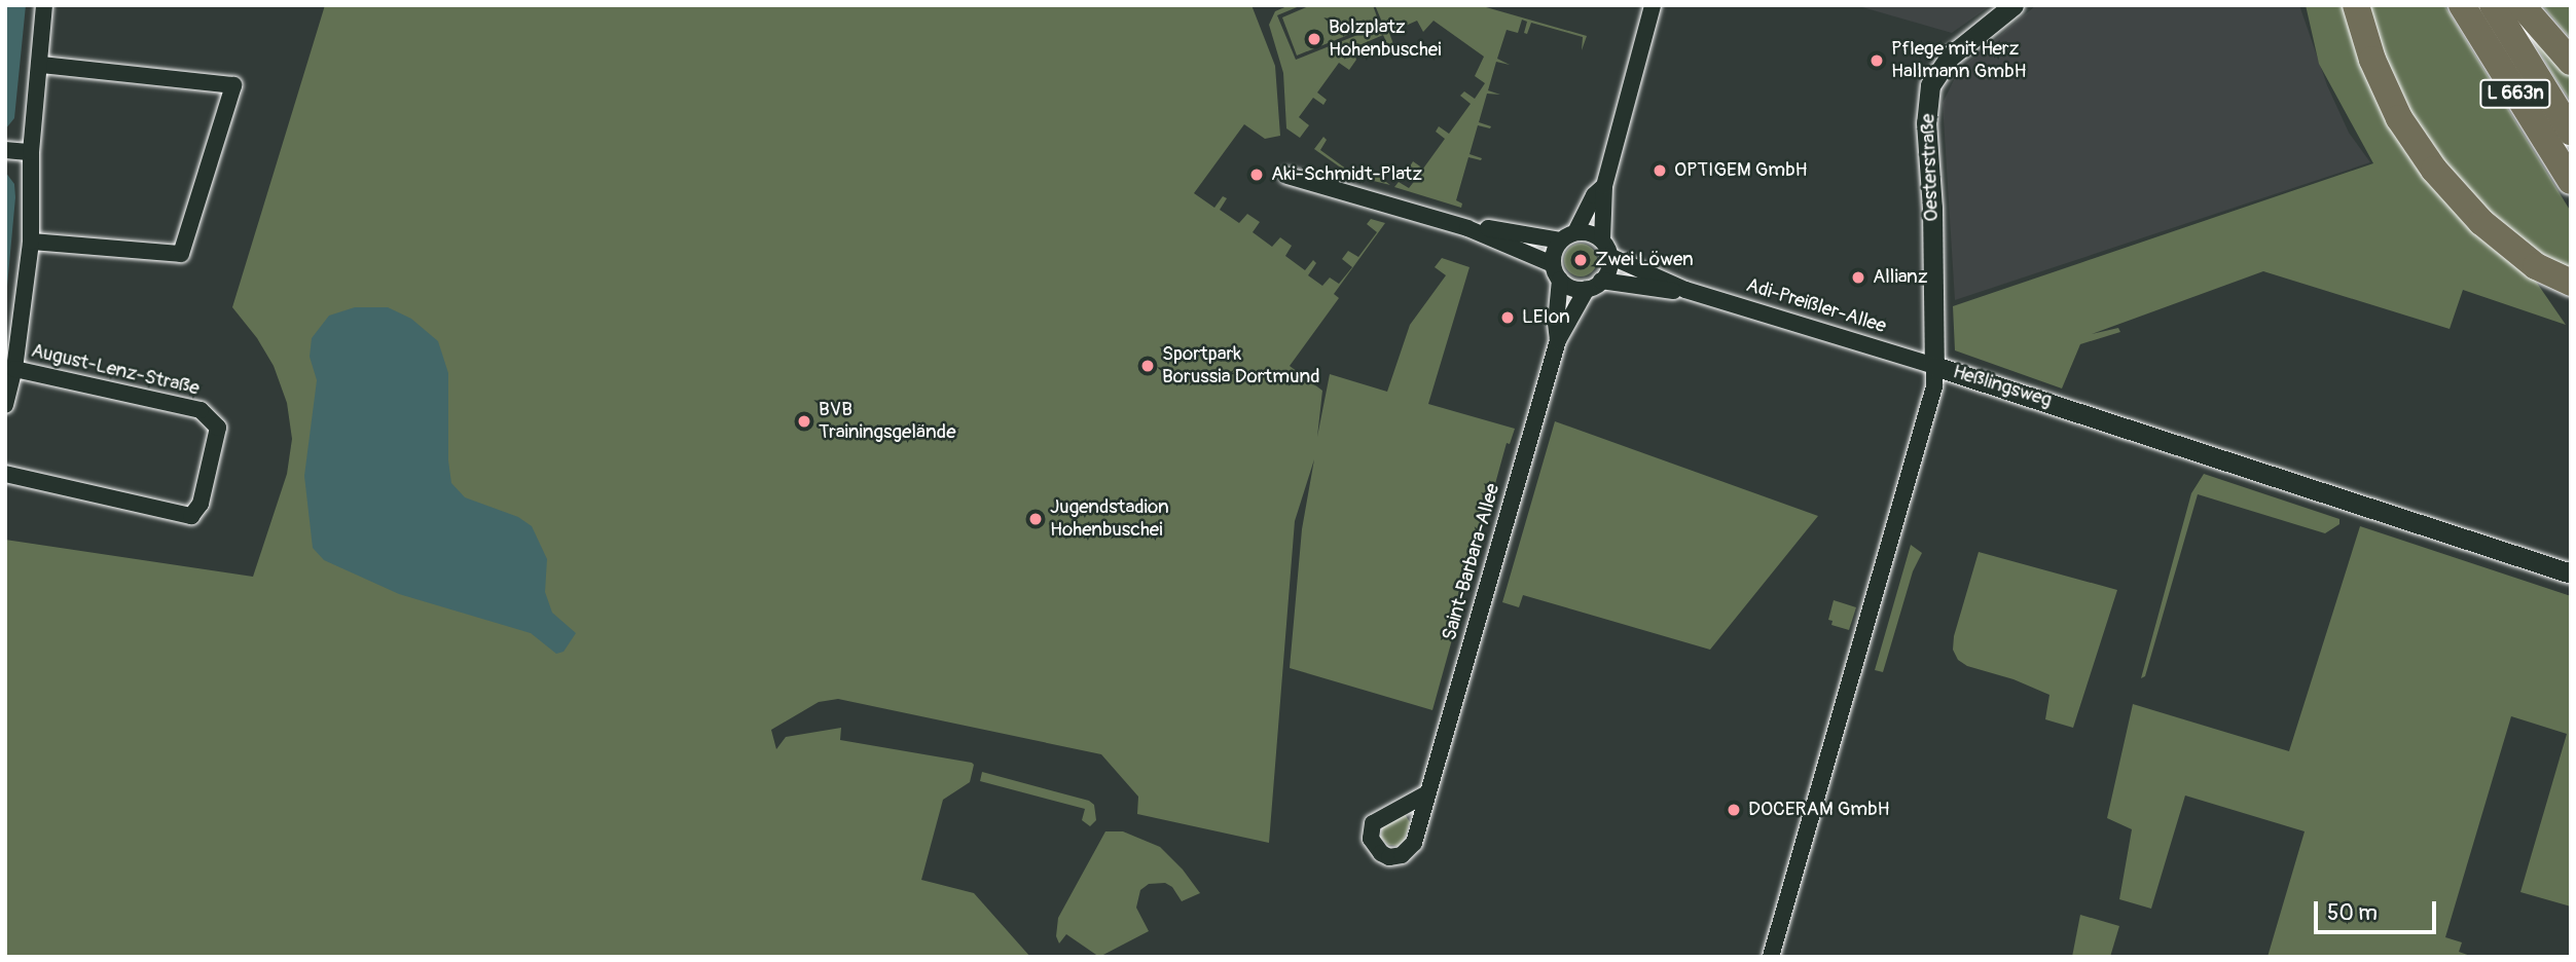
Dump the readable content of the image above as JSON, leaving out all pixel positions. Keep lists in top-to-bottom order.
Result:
{
  "streets": {
    "highway": ["L 663n"],
    "street": [
      "Oesterstraße",
      "Adi-Preißler-Allee",
      "August-Lenz-Straße",
      "Heßlingsweg",
      "Saint-Barbara-Allee"
    ]
  },
  "crossings": [
    ["Oesterstraße", "Adi-Preißler-Allee"],
    ["Oesterstraße", "Heßlingsweg"],
    ["Adi-Preißler-Allee", "Heßlingsweg"],
    ["Adi-Preißler-Allee", "Saint-Barbara-Allee"]
  ],
  "places": [
    "Bolzplatz Hohenbuschei",
    "Pflege mit Herz Hallmann GmbH",
    "OPTIGEM GmbH",
    "Aki-Schmidt-Platz",
    "Zwei Löwen",
    "Allianz",
    "LEIon",
    "Sportpark Borussia Dortmund",
    "BVB Trainingsgelände",
    "Jugendstadion Hohenbuschei",
    "DOCERAM GmbH"
  ],
  "scale_bar": "50 m"
}
